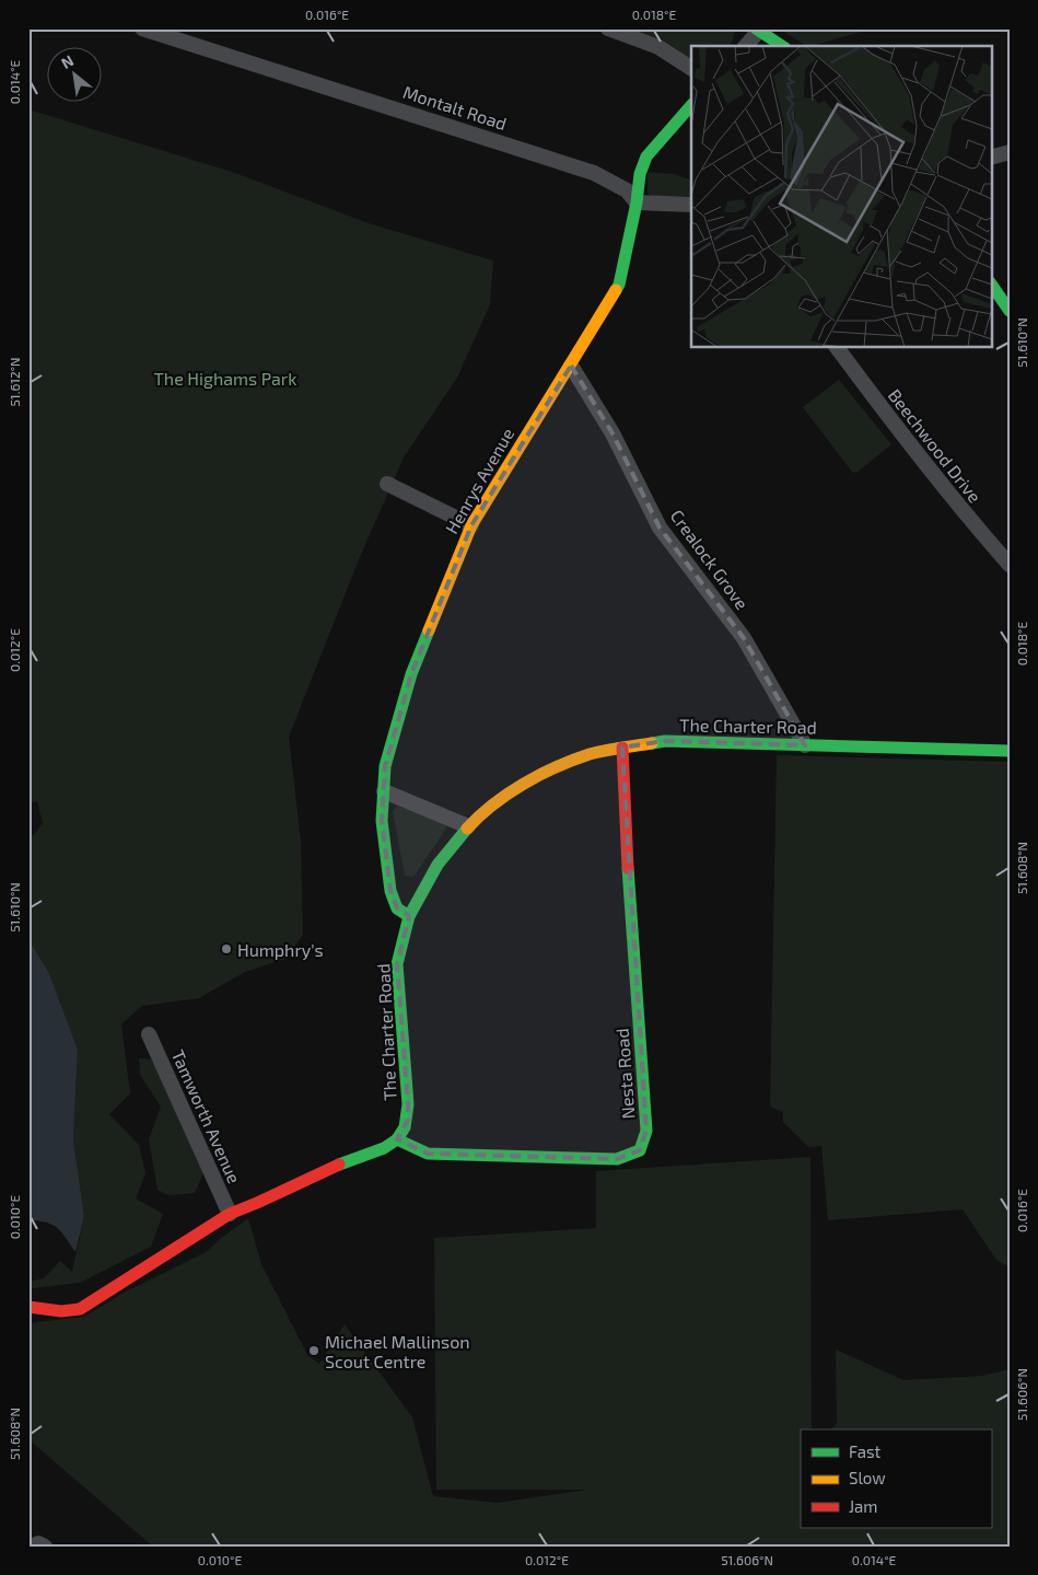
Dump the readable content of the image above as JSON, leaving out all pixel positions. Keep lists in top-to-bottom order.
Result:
{
  "streets": {
    "street": [
      "Montalt Road",
      "Beechwood Drive",
      "Henrys Avenue",
      "Crealock Grove",
      "The Charter Road",
      "Nesta Road",
      "Tamworth Avenue"
    ]
  },
  "crossings": [
    ["Montalt Road", "Henrys Avenue"],
    ["Henrys Avenue", "Crealock Grove"],
    ["Henrys Avenue", "The Charter Road"],
    ["Crealock Grove", "The Charter Road"],
    ["The Charter Road", "Nesta Road"]
  ],
  "parks": ["The Highams Park"],
  "places": ["Humphry's", "Michael Mallinson Scout Centre"],
  "legend": ["Fast", "Slow", "Jam"],
  "north": "top left",
  "coordinates": [
    "0.016°E",
    "0.018°E",
    "0.014°E",
    "51.610°N",
    "51.612°N",
    "0.012°E",
    "51.608°N",
    "0.010°E",
    "51.606°N"
  ]
}
